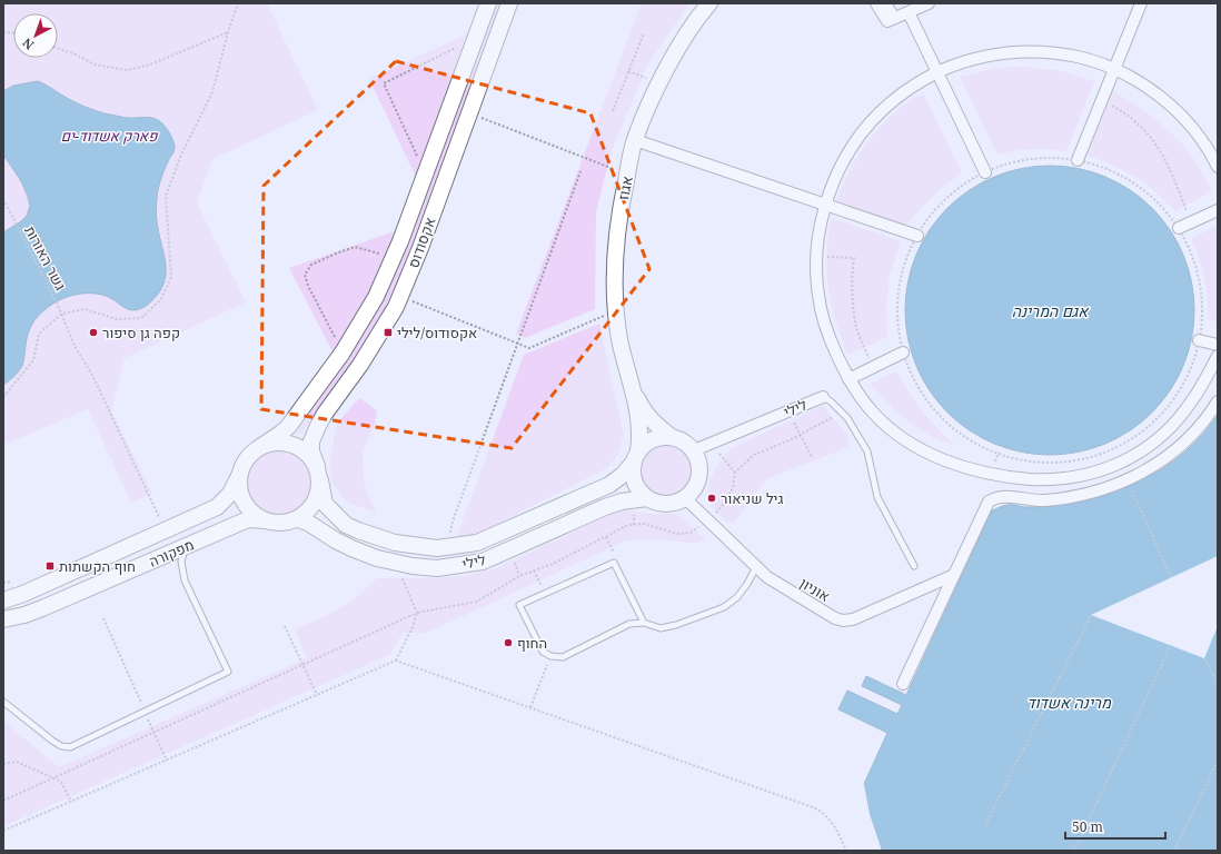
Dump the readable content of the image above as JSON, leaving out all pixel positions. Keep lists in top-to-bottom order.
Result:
{
  "streets": {
    "street": [
      "אגוז",
      "אקסודוס",
      "לילי",
      "מפקורה",
      "אוניון"
    ],
    "path": ["גשר האורות"]
  },
  "crossings": [
    ["אגוז", "לילי"],
    ["אגוז", "אוניון"],
    ["אקסודוס", "לילי"],
    ["אקסודוס", "מפקורה"],
    ["גשר האורות", "מפקורה"],
    ["לילי", "מפקורה"],
    ["לילי", "אוניון"]
  ],
  "water": ["אגם המרינה", "מרינה אשדוד"],
  "parks": ["פארק אשדוד-ים"],
  "places": {
    "other": ["קפה גן סיפור", "גיל שניאור", "החוף"],
    "transit": ["אקסודוס/לילי", "חוף הקשתות"]
  },
  "scale_bar": "50 m",
  "north": "bottom left"
}
